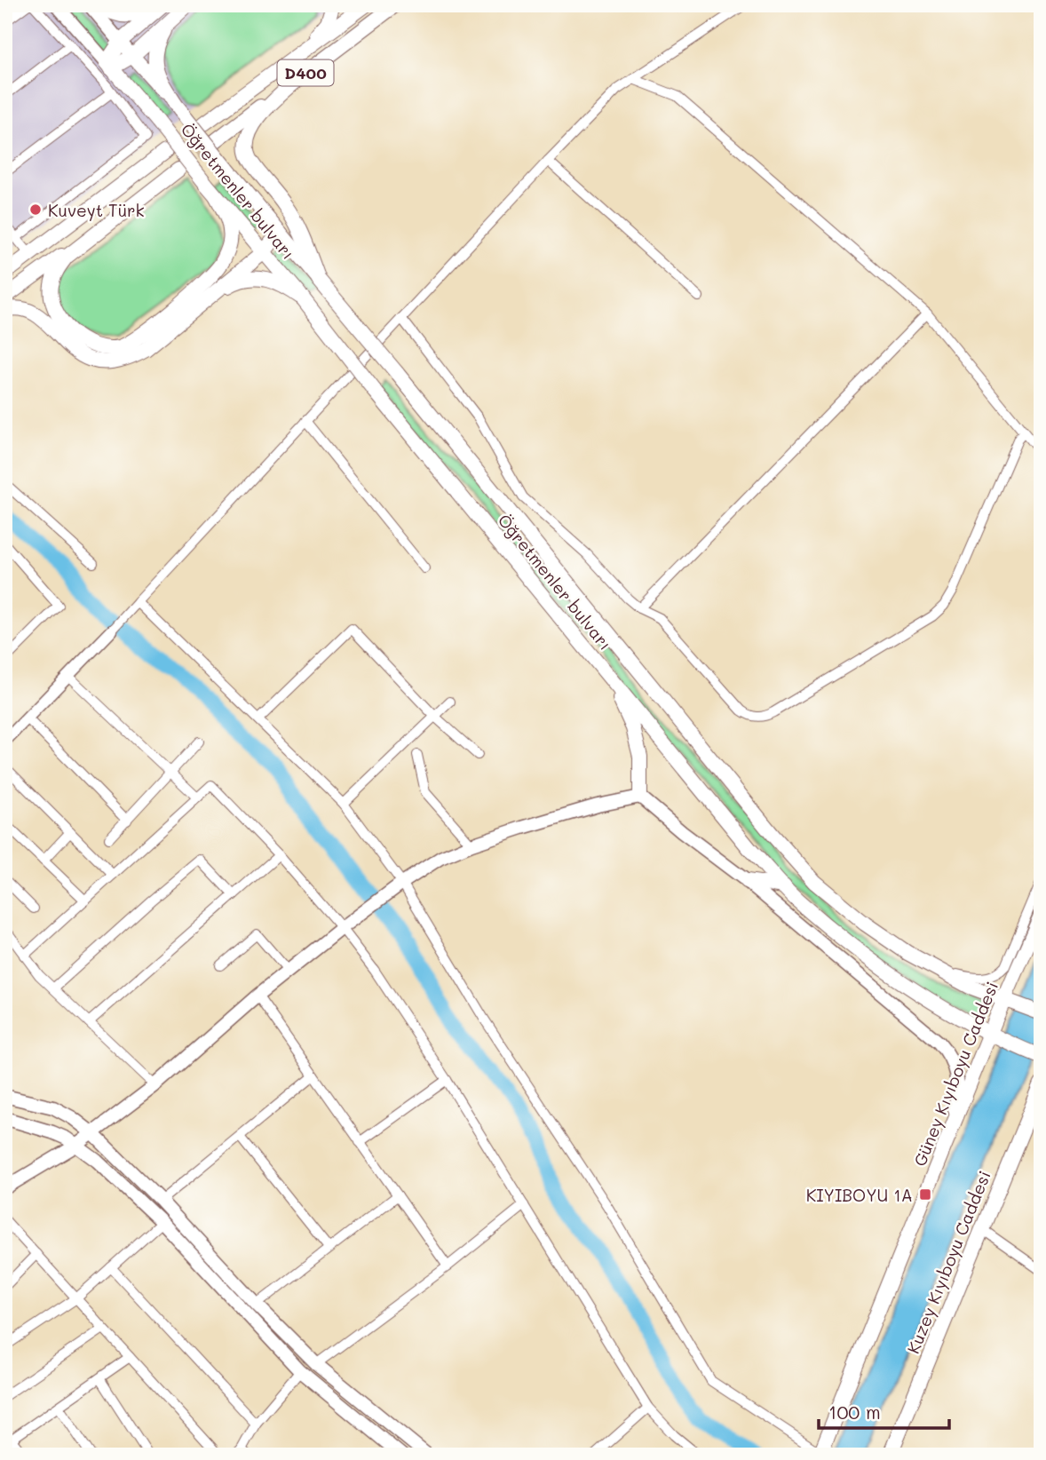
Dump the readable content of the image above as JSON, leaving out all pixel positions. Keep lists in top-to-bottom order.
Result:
{
  "streets": {
    "main road": [
      "D400",
      "Öğretmenler bulvarı",
      "Güney Kıyıboyu Caddesi",
      "Kuzey Kıyıboyu Caddesi"
    ]
  },
  "crossings": [
    ["Öğretmenler bulvarı", "Güney Kıyıboyu Caddesi"]
  ],
  "places": {
    "other": ["Kuveyt Türk"],
    "transit": ["KIYIBOYU 1A"]
  },
  "scale_bar": "100 m"
}
